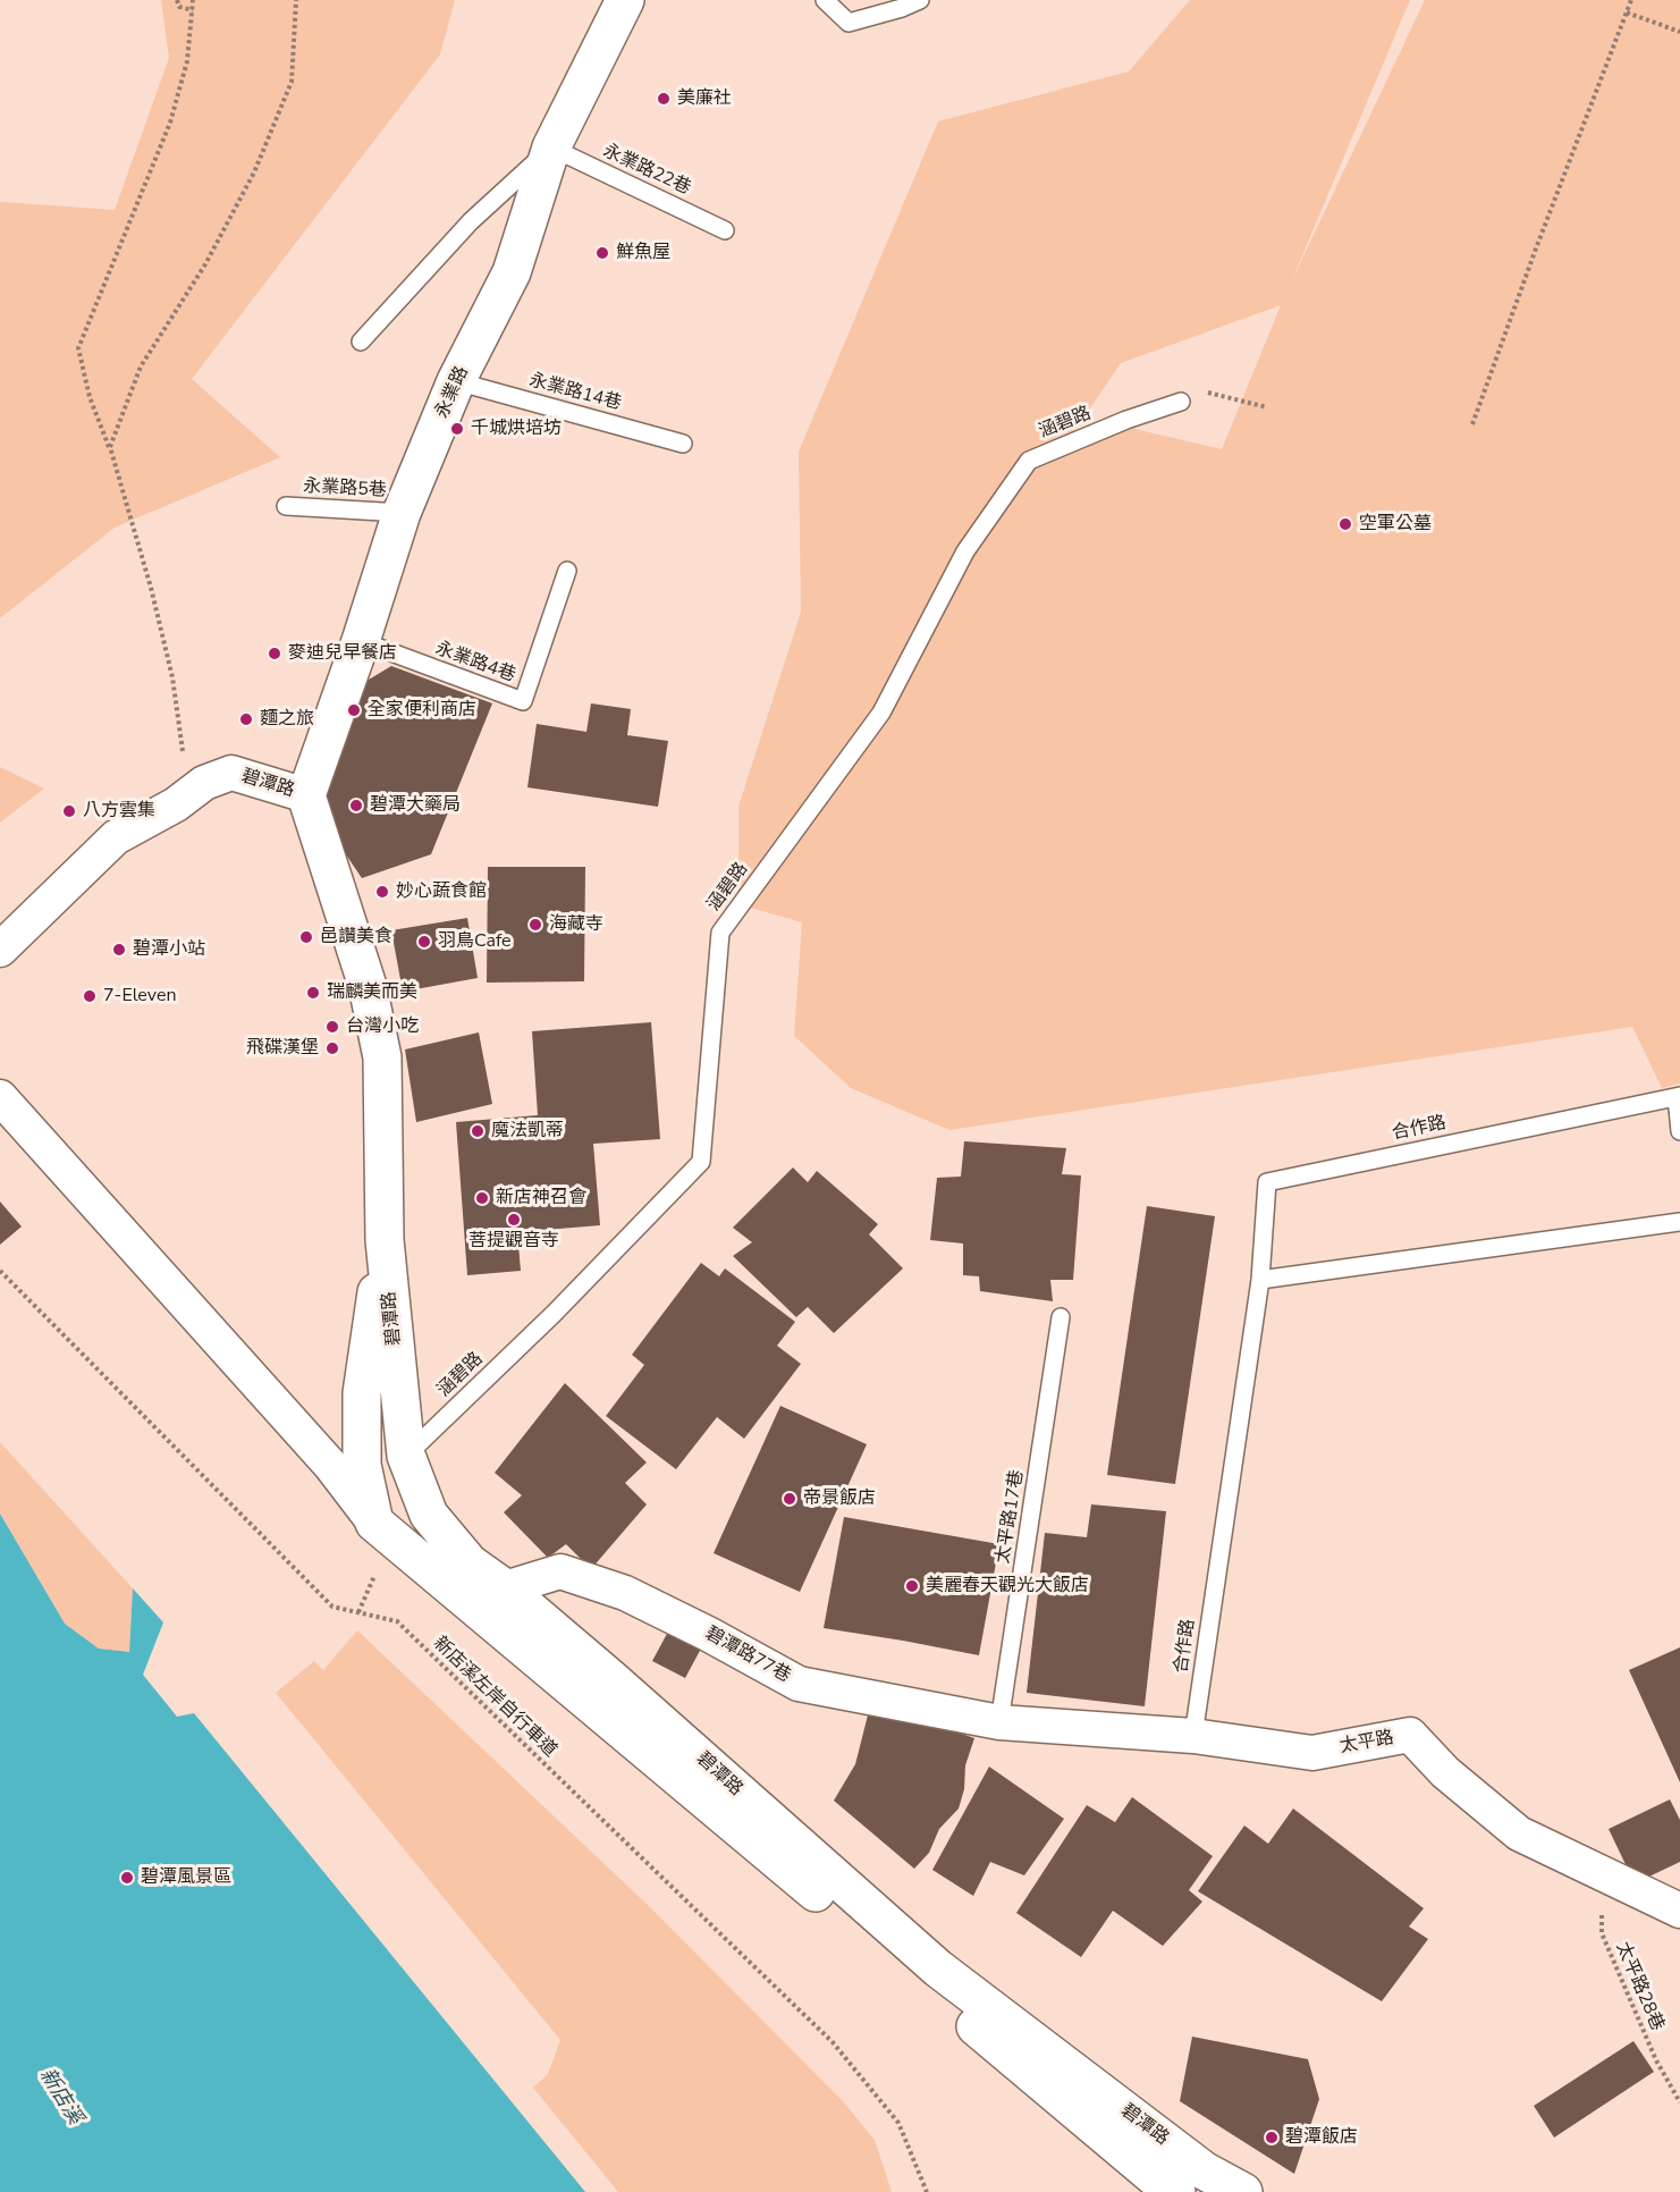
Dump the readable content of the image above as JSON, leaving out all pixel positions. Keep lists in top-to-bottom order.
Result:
{
  "streets": {
    "street": [
      "永業路",
      "碧潭路",
      "碧潭路77巷",
      "太平路"
    ],
    "lane": [
      "永業路22巷",
      "永業路14巷",
      "涵碧路",
      "永業路5巷",
      "永業路4巷",
      "合作路",
      "太平路17巷"
    ],
    "path": ["新店溪左岸自行車道", "太平路28巷"]
  },
  "crossings": [
    ["永業路22巷", "永業路"],
    ["永業路", "永業路14巷"],
    ["永業路", "永業路5巷"],
    ["永業路", "永業路4巷"],
    ["永業路", "碧潭路"],
    ["涵碧路", "碧潭路"],
    ["碧潭路", "碧潭路77巷"],
    ["合作路", "太平路"],
    ["太平路17巷", "碧潭路77巷"],
    ["太平路17巷", "太平路"],
    ["碧潭路77巷", "太平路"],
    ["太平路", "太平路28巷"]
  ],
  "water": ["新店溪"],
  "places": [
    "美廉社",
    "鮮魚屋",
    "千城烘培坊",
    "空軍公墓",
    "麥迪兒早餐店",
    "全家便利商店",
    "麵之旅",
    "碧潭大藥局",
    "八方雲集",
    "妙心蔬食館",
    "海藏寺",
    "邑讚美食",
    "羽鳥Cafe",
    "碧潭小站",
    "瑞麟美而美",
    "7-Eleven",
    "台灣小吃",
    "飛碟漢堡",
    "魔法凱蒂",
    "新店神召會",
    "菩提觀音寺",
    "帝景飯店",
    "美麗春天觀光大飯店",
    "碧潭風景區",
    "碧潭飯店"
  ]
}
